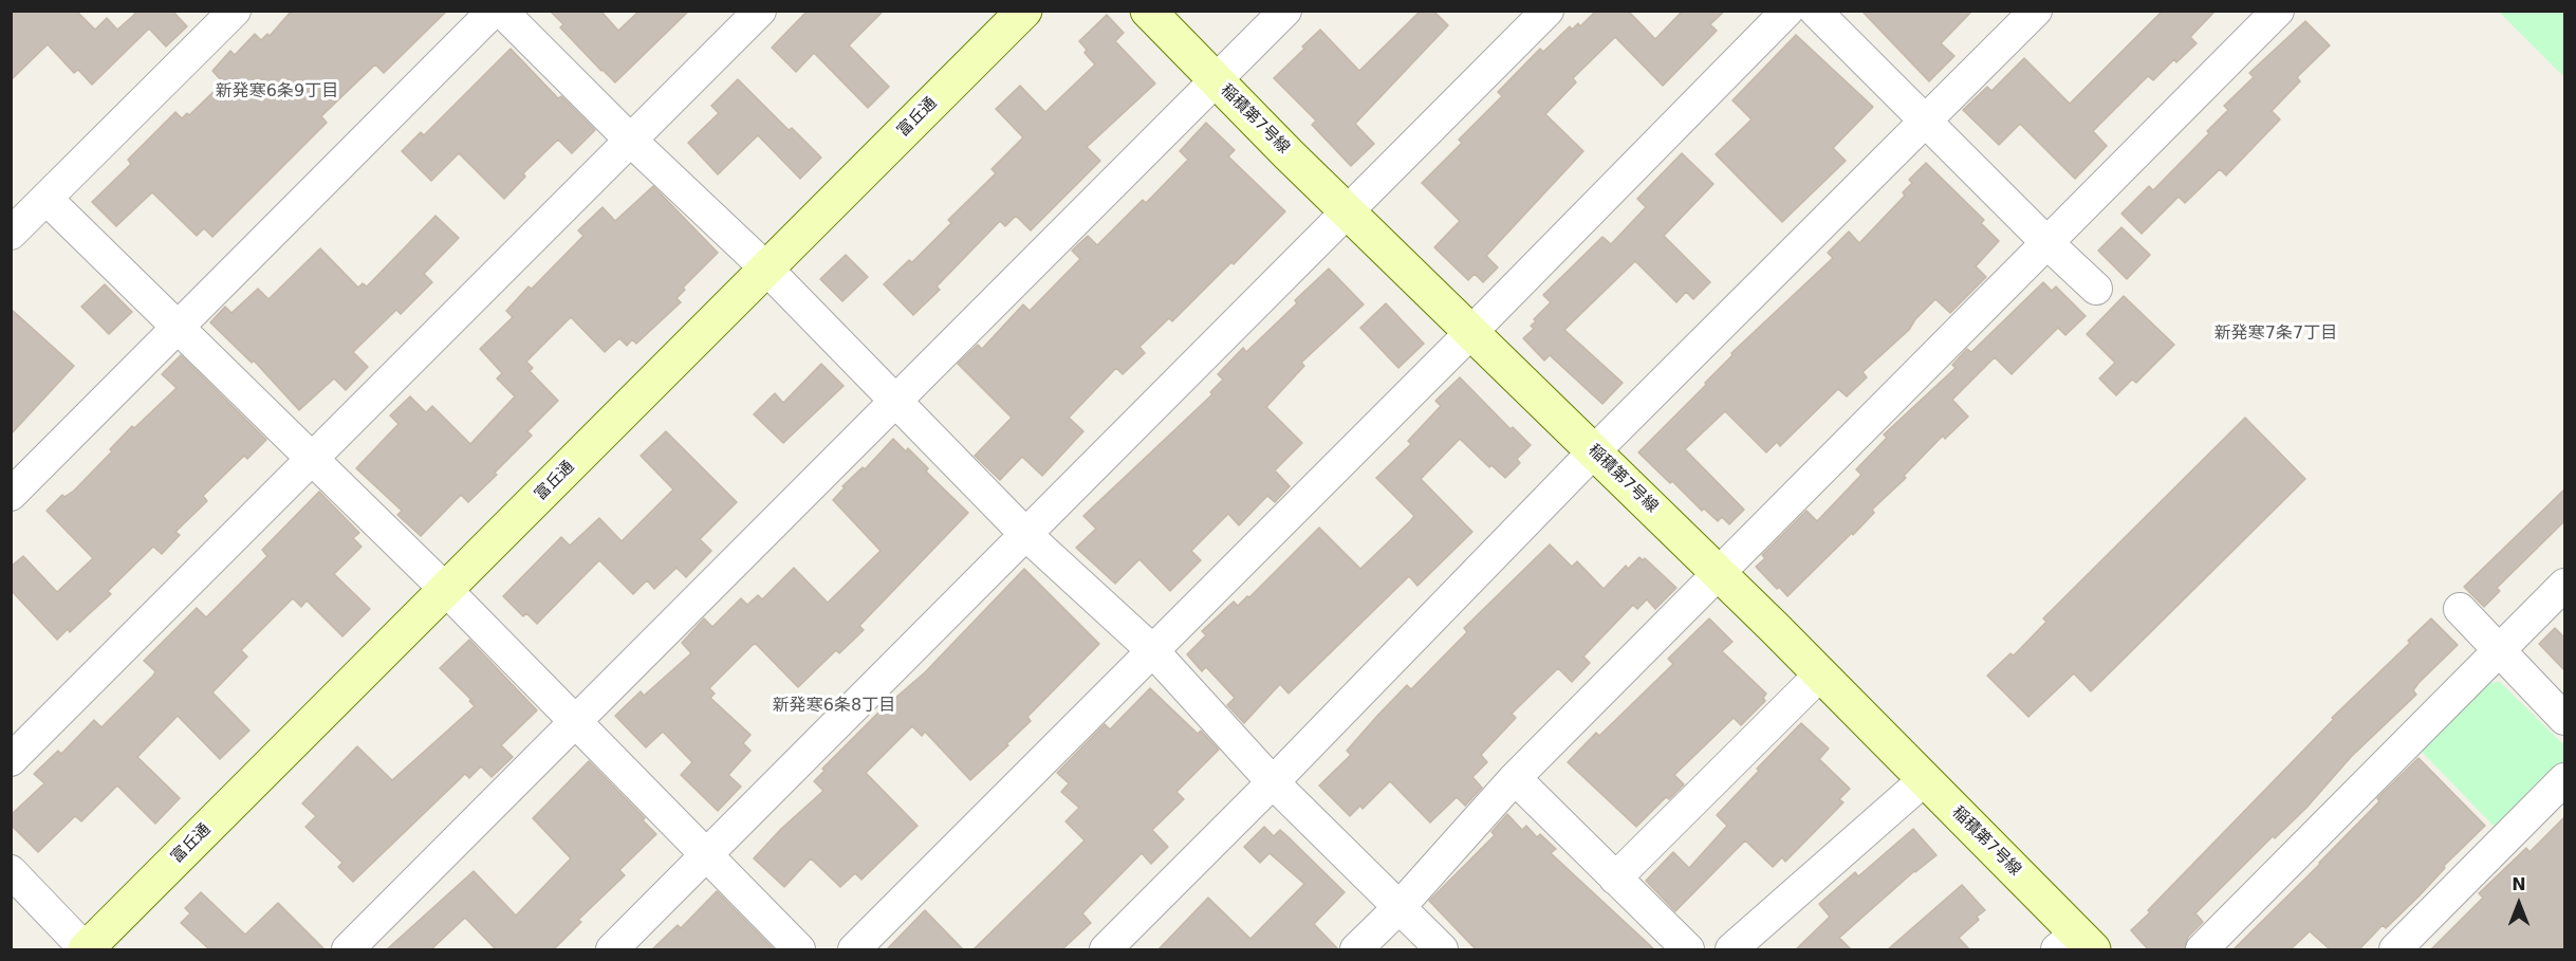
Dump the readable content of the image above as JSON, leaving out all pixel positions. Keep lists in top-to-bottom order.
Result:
{
  "streets": {
    "street": ["富丘通", "稲積第7号線"]
  },
  "districts": ["新発寒6条9丁目", "新発寒7条7丁目", "新発寒6条8丁目"],
  "north": "top"
}
